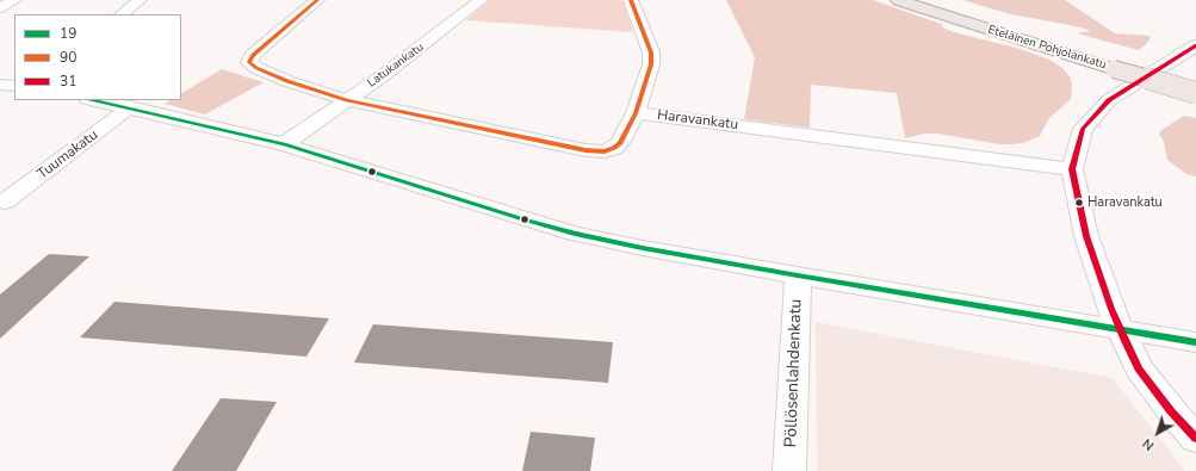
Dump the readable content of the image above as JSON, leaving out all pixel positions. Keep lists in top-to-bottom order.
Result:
{
  "streets": {
    "main road": ["Eteläinen Pohjolankatu"],
    "street": [
      "Latukankatu",
      "Haravankatu",
      "Tuumakatu",
      "Pöllösenlahdenkatu"
    ]
  },
  "places": ["Haravankatu"],
  "lines": ["transit line 90", "transit line 31", "transit line 19"],
  "legend": ["19", "90", "31"],
  "north": "bottom left"
}
